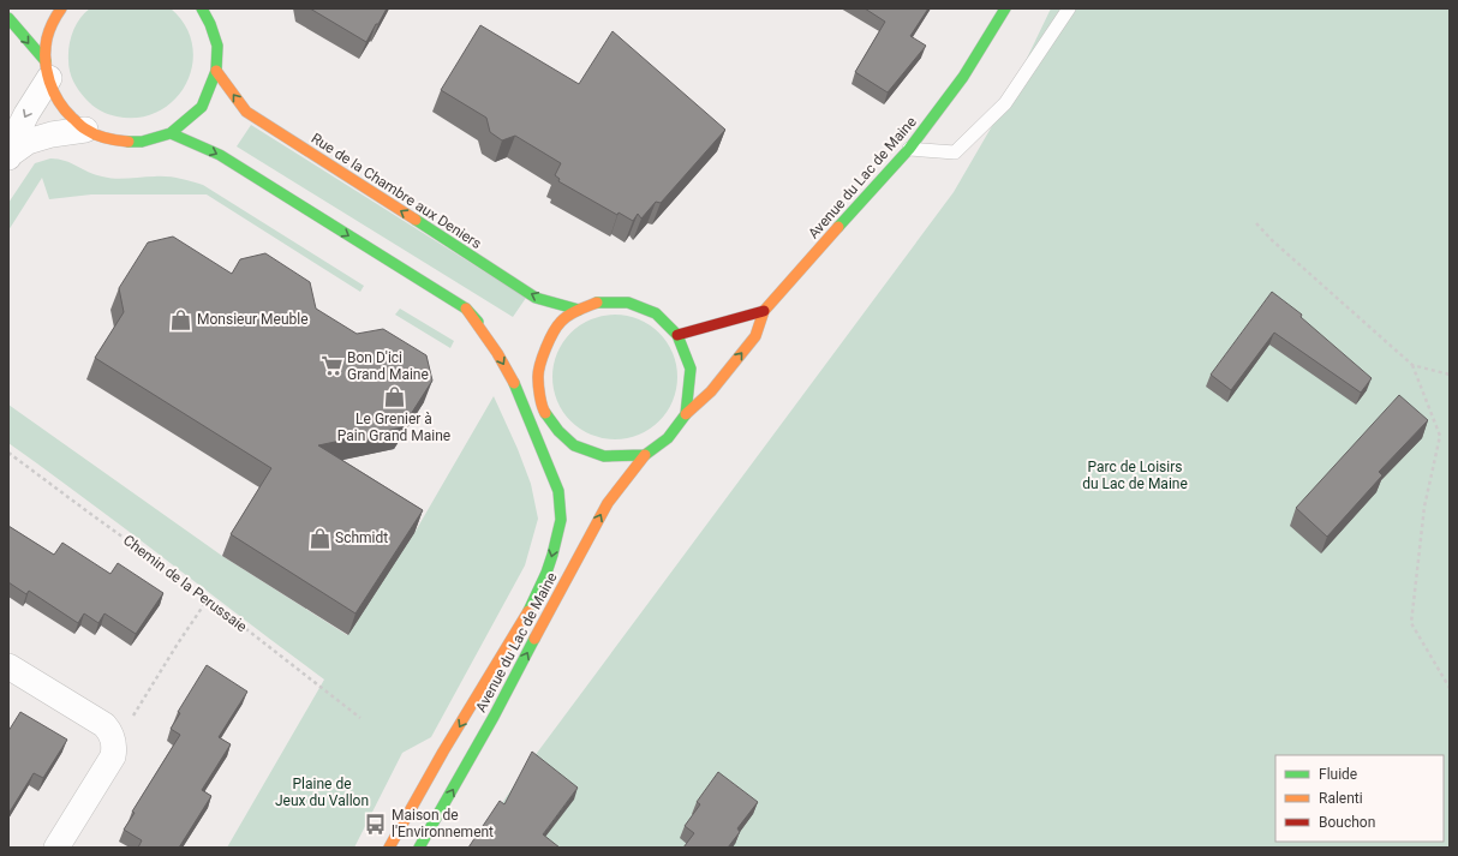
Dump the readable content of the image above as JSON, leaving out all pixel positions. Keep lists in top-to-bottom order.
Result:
{
  "streets": {
    "street": ["Avenue du Lac de Maine", "Rue de la Chambre aux Deniers"],
    "path": ["Chemin de la Perussaie"]
  },
  "crossings": [
    ["Avenue du Lac de Maine", "Rue de la Chambre aux Deniers"]
  ],
  "parks": ["Parc de Loisirs du Lac de Maine", "Plaine de Jeux du Vallon"],
  "places": {
    "shop": ["Monsieur Meuble", "Le Grenier à Pain Grand Maine", "Schmidt"],
    "supermarket": ["Bon D'ici Grand Maine"],
    "bus stop": ["Maison de l'Environnement"]
  },
  "legend": ["Fluide", "Ralenti", "Bouchon"]
}
